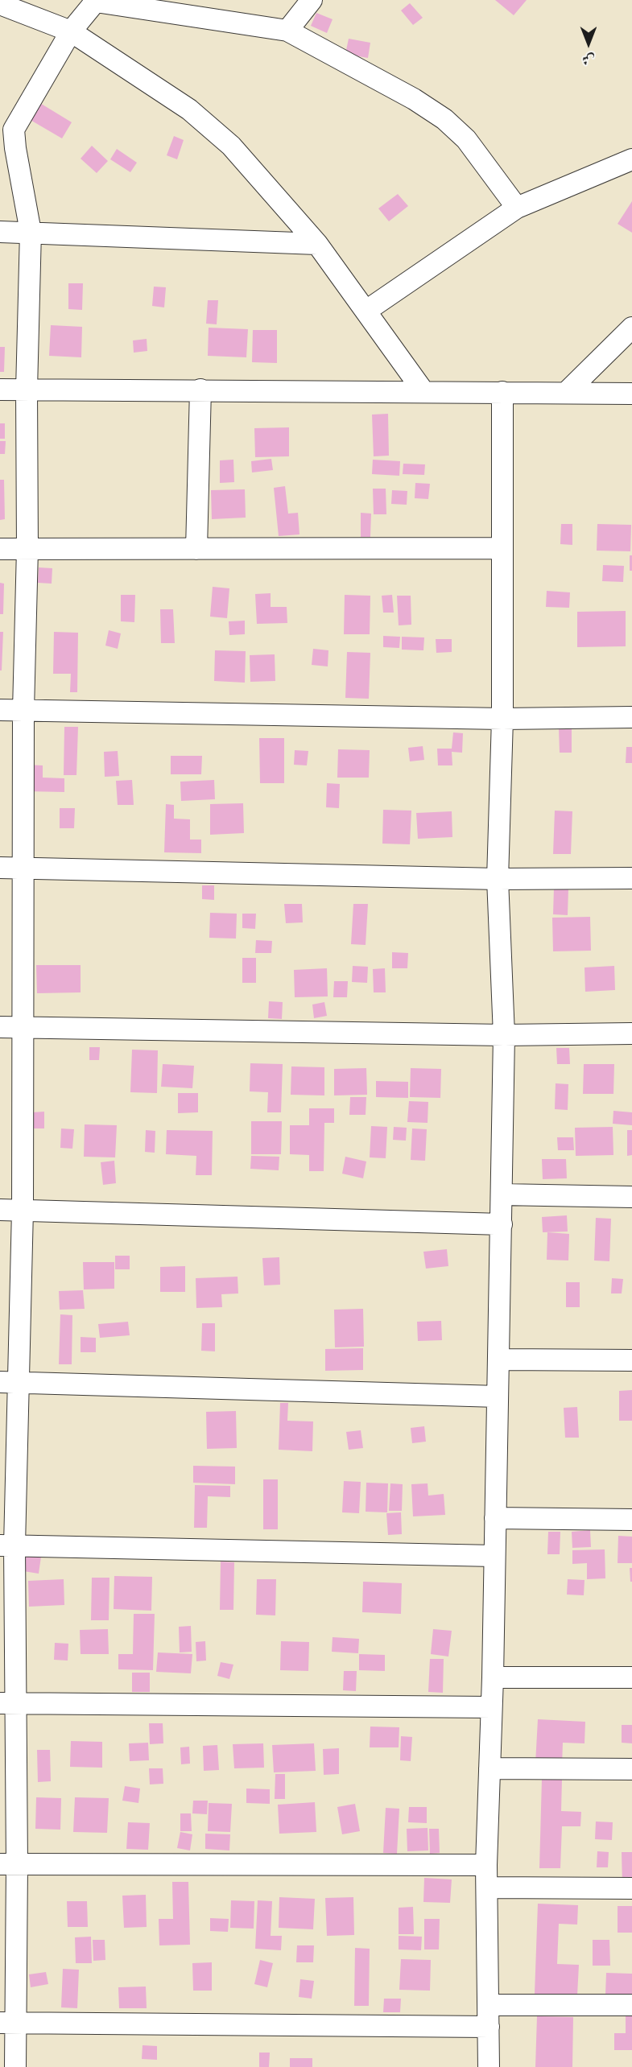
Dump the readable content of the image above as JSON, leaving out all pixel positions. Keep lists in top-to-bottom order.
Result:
{
  "north": "bottom"
}
